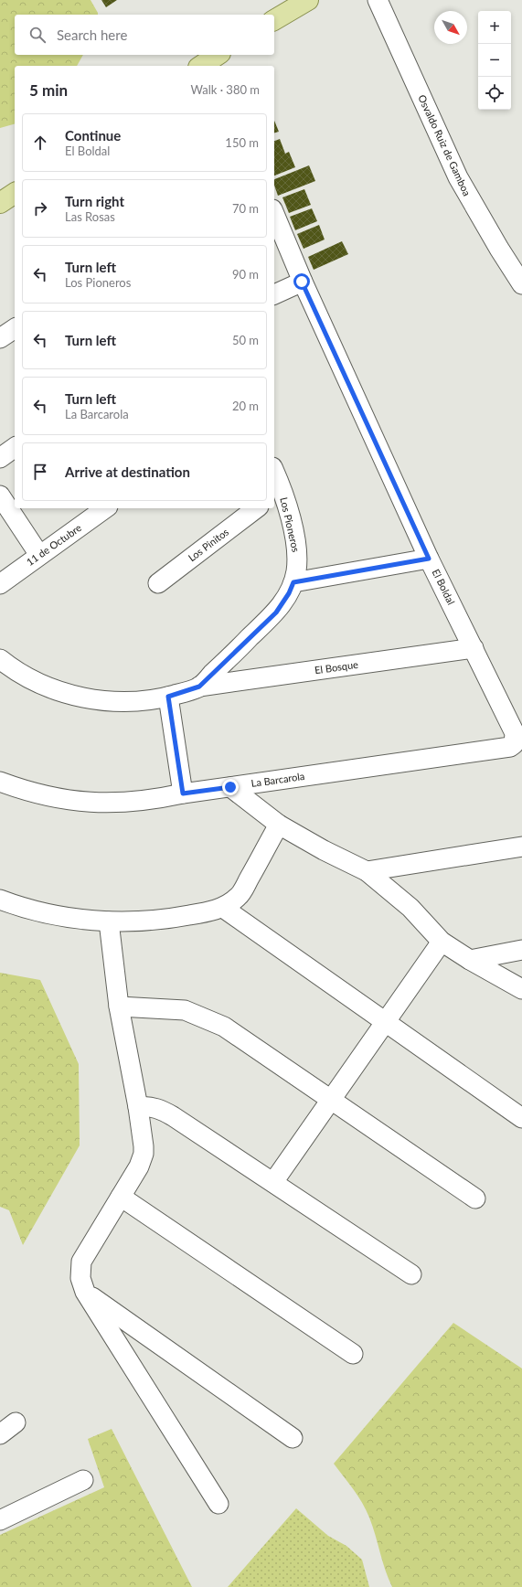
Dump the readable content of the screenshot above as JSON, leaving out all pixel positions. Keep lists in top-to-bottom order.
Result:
{
  "streets": {
    "street": [
      "Osvaldo Ruiz de Gamboa",
      "Los Pioneros",
      "11 de Octubre",
      "Los Pinitos",
      "El Boldal",
      "El Bosque",
      "La Barcarola"
    ]
  },
  "crossings": [
    ["Los Pioneros", "El Bosque"],
    ["El Boldal", "El Bosque"],
    ["El Boldal", "La Barcarola"]
  ],
  "north": "bottom right",
  "page": {
    "map_buttons": ["+", "−"],
    "search": "Search here",
    "heading": ["5 min", "Walk · 380 m"],
    "list": [
      ["Continue", "El Boldal", "150 m"],
      ["Turn right", "Las Rosas", "70 m"],
      ["Turn left", "Los Pioneros", "90 m"],
      ["Turn left", "50 m"],
      ["Turn left", "La Barcarola", "20 m"],
      "Arrive at destination"
    ]
  }
}
